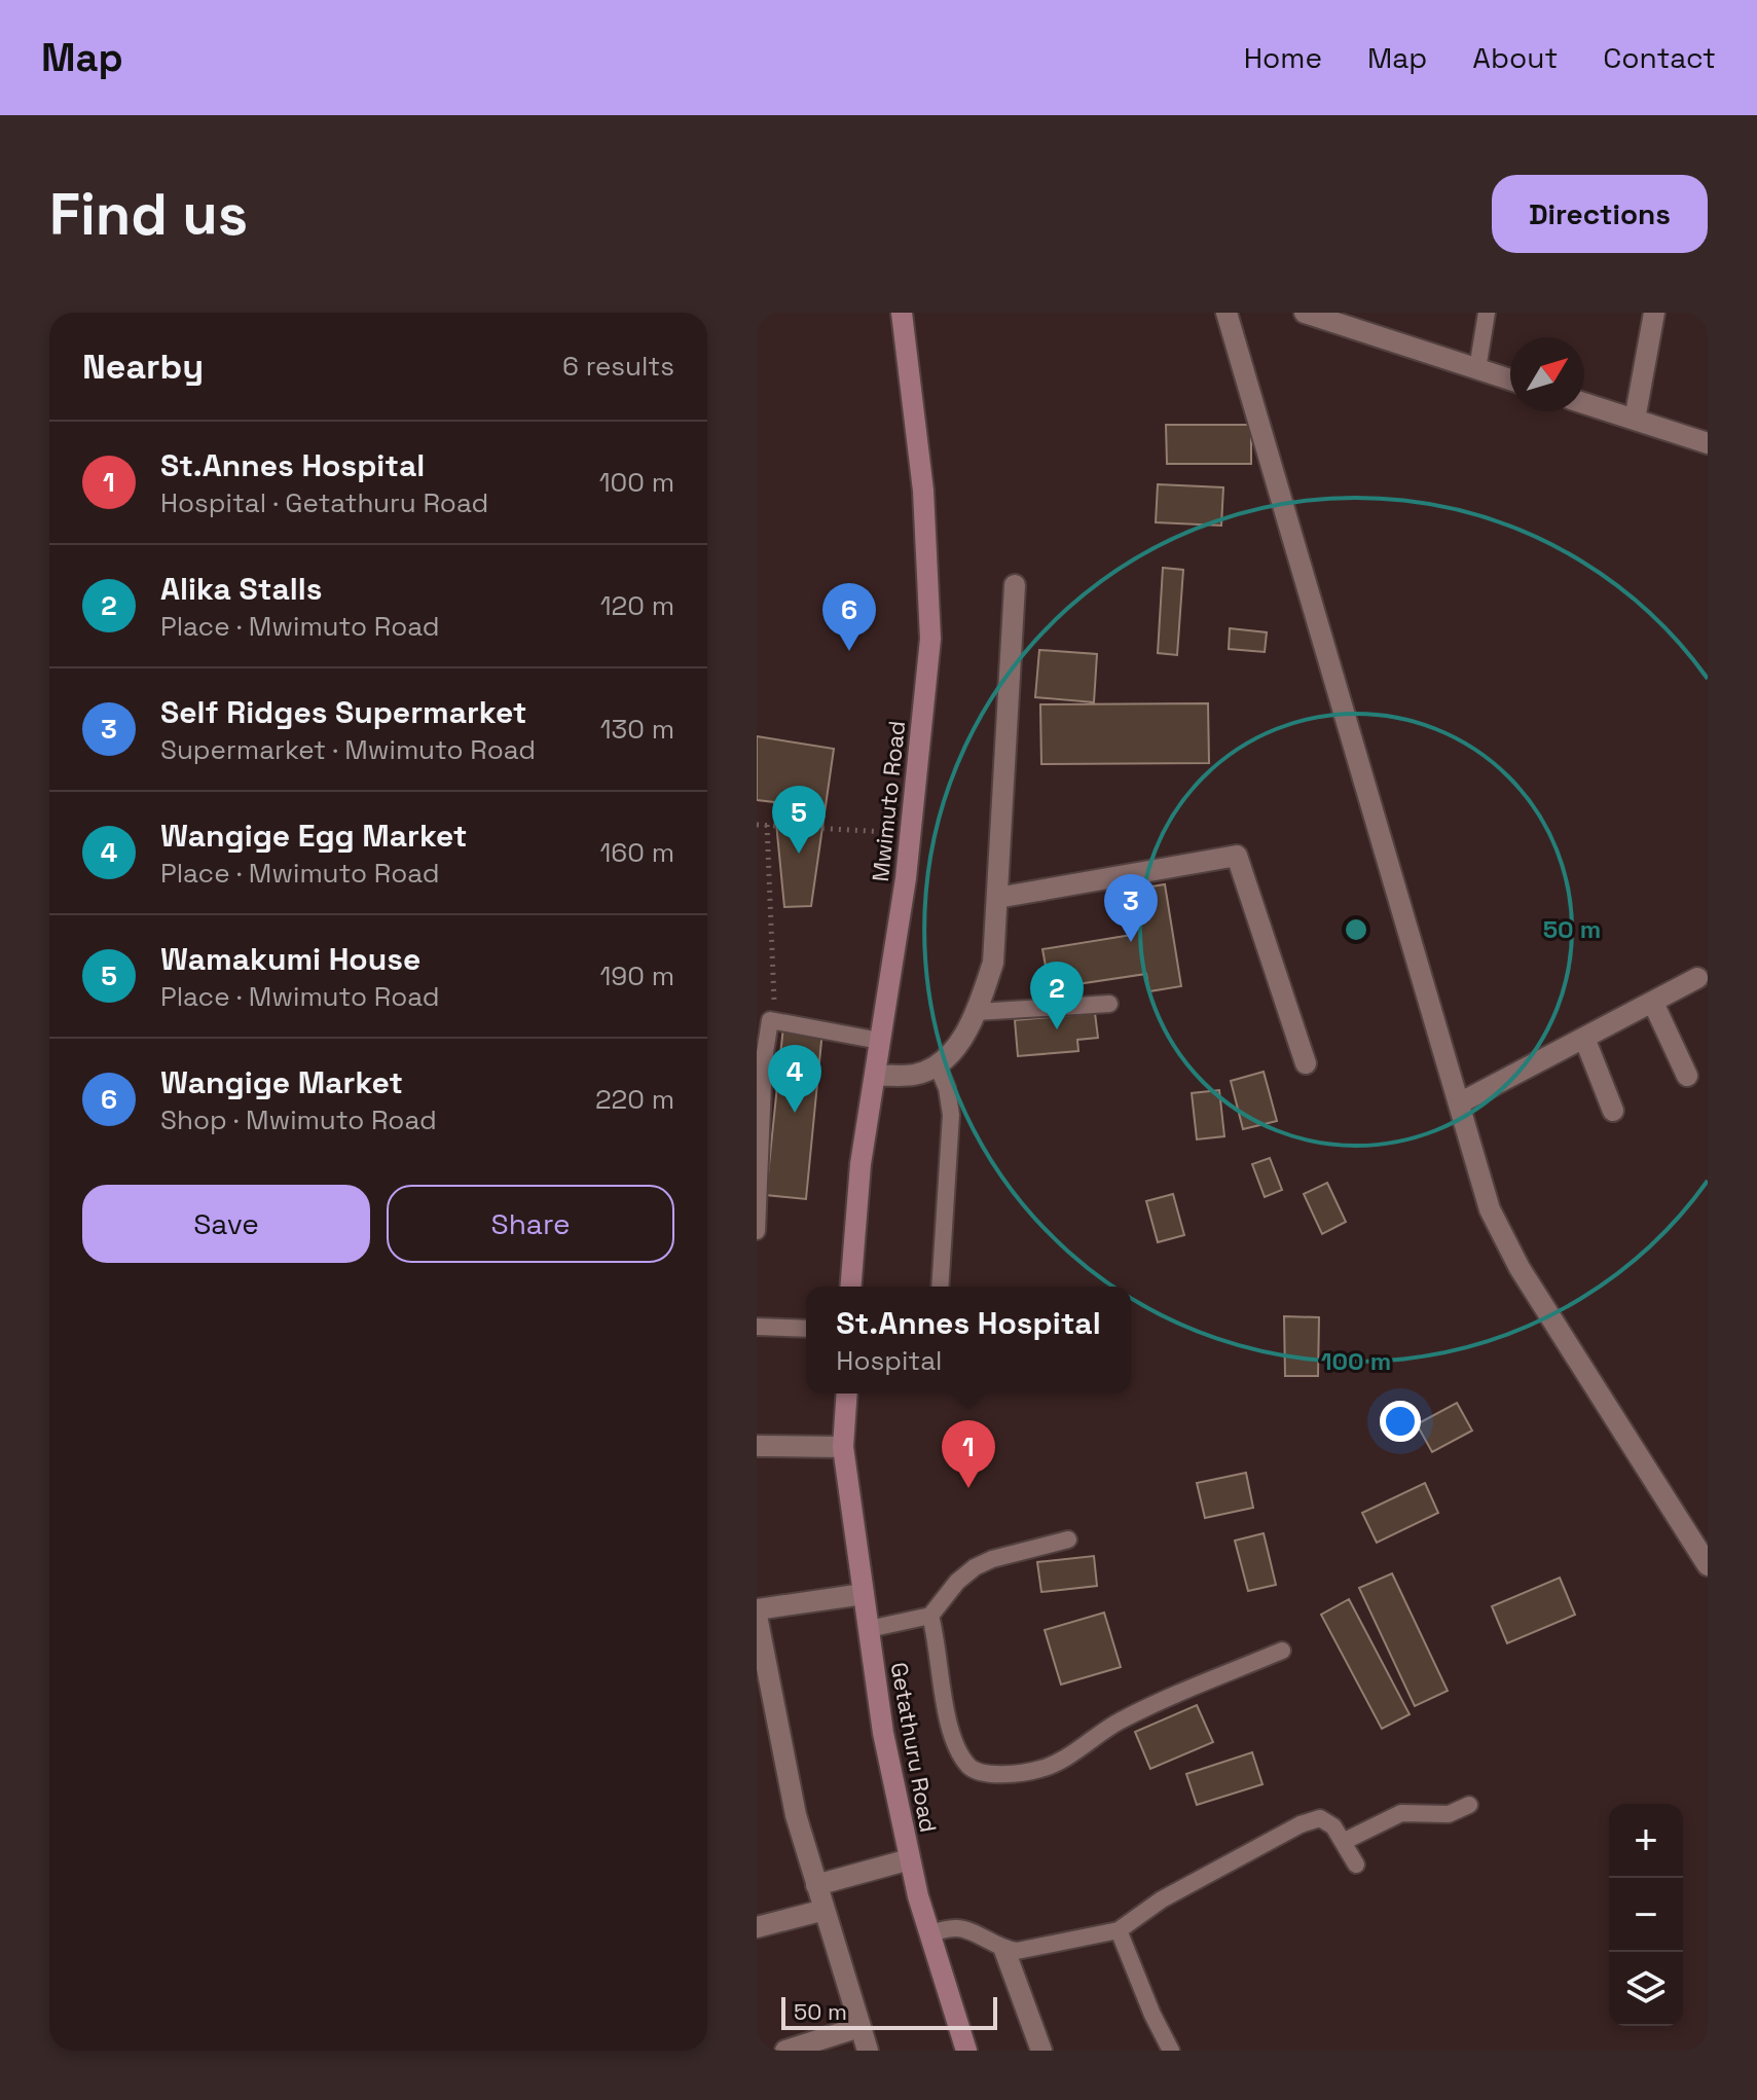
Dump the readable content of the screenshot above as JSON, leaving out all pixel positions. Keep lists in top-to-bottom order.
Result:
{
  "streets": {
    "main road": ["Mwimuto Road", "Getathuru Road"]
  },
  "scale_bar": "50 m",
  "north": "top right",
  "page": {
    "header": "Map",
    "nav": [
      "Home",
      "Map",
      "About",
      "Contact"
    ],
    "buttons": [
      "Directions",
      ["Save", "Share"]
    ],
    "title": "Find us",
    "heading": ["Nearby", "6 results"],
    "list": [
      {
        "mark": "1",
        "name": "St.Annes Hospital",
        "note": "Hospital · Getathuru Road",
        "value": "100 m"
      },
      {
        "mark": "2",
        "name": "Alika Stalls",
        "note": "Place · Mwimuto Road",
        "value": "120 m"
      },
      {
        "mark": "3",
        "name": "Self Ridges Supermarket",
        "note": "Supermarket · Mwimuto Road",
        "value": "130 m"
      },
      {
        "mark": "4",
        "name": "Wangige Egg Market",
        "note": "Place · Mwimuto Road",
        "value": "160 m"
      },
      {
        "mark": "5",
        "name": "Wamakumi House",
        "note": "Place · Mwimuto Road",
        "value": "190 m"
      },
      {
        "mark": "6",
        "name": "Wangige Market",
        "note": "Shop · Mwimuto Road",
        "value": "220 m"
      }
    ],
    "pins": [
      "6",
      "5",
      "3",
      "2",
      "4",
      "1"
    ],
    "popup": ["St.Annes Hospital", "Hospital"],
    "map_buttons": ["+", "−"],
    "scale": "50 m"
  },
  "rings": ["50 m", "100 m"]
}
